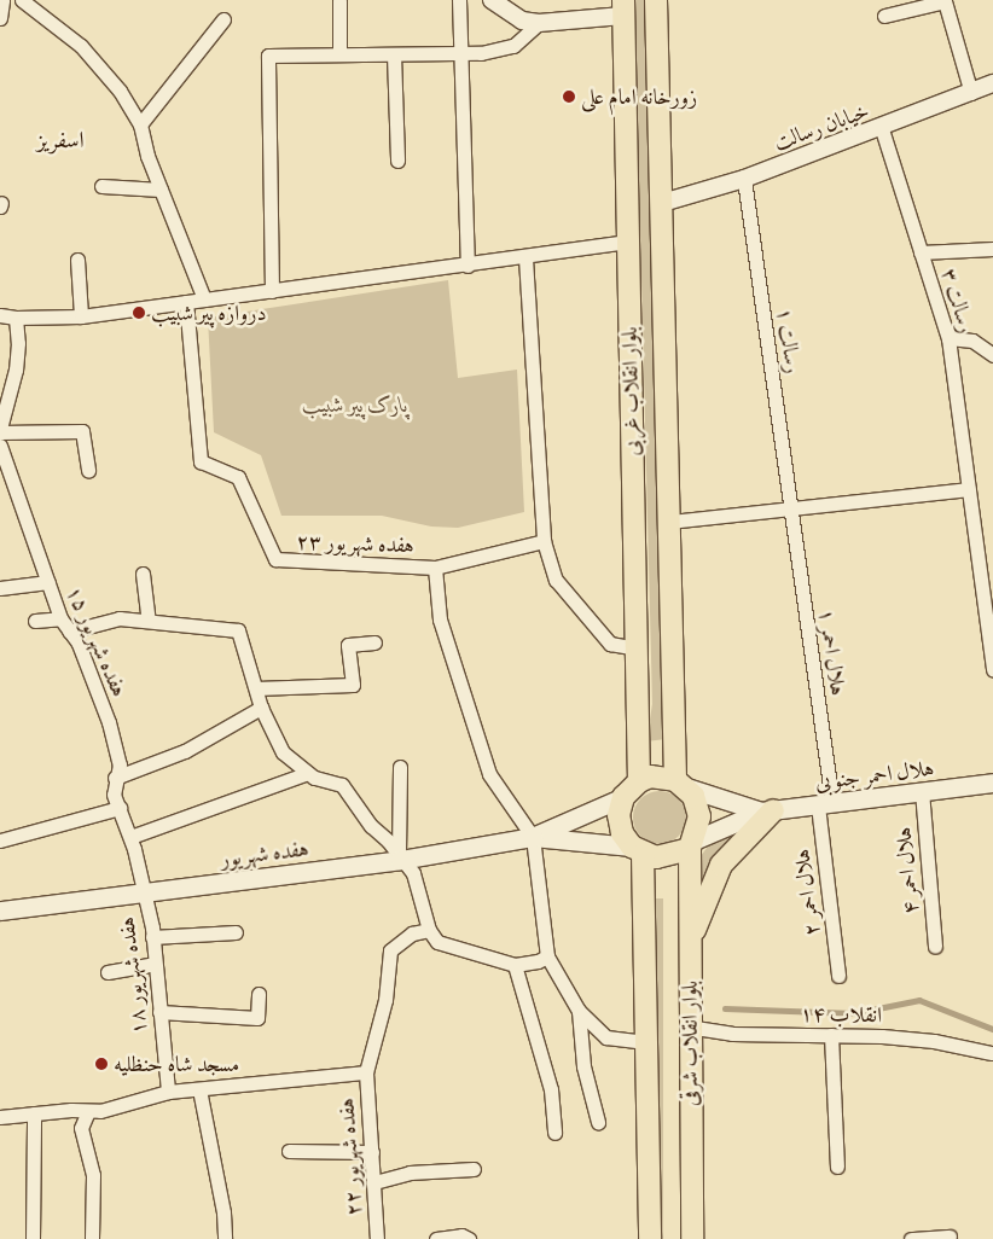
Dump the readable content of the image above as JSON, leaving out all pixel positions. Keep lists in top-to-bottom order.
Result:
{
  "streets": {
    "main road": [
      "بلوار انقلاب غربی",
      "هلال احمر جنوبی",
      "هفده شهریور",
      "بلوار انقلاب شرقی"
    ],
    "street": [
      "خیابان رسالت",
      "رسالت ۳",
      "رسالت ۱",
      "هفده شهریور ۲۳",
      "هفده شهریور ۱۵",
      "هلال احمر ۱",
      "هلال احمر ۴",
      "هلال احمر ۲",
      "هفده شهریور ۱۸",
      "انقلاب ۱۴",
      "هفده شهریور ۲۲"
    ]
  },
  "crossings": [
    ["خیابان رسالت", "رسالت ۳"],
    ["خیابان رسالت", "رسالت ۱"],
    ["خیابان رسالت", "بلوار انقلاب غربی"],
    ["رسالت ۱", "هلال احمر ۱"],
    ["بلوار انقلاب غربی", "هلال احمر جنوبی"],
    ["بلوار انقلاب غربی", "هفده شهریور"],
    ["بلوار انقلاب غربی", "بلوار انقلاب شرقی"],
    ["هفده شهریور ۲۳", "هفده شهریور"],
    ["هفده شهریور ۱۵", "هفده شهریور"],
    ["هفده شهریور ۱۵", "هفده شهریور ۱۸"],
    ["هلال احمر ۱", "هلال احمر جنوبی"],
    ["هلال احمر ۱", "هلال احمر ۲"],
    ["هلال احمر جنوبی", "هفده شهریور"],
    ["هلال احمر جنوبی", "هلال احمر ۴"],
    ["هلال احمر جنوبی", "هلال احمر ۲"],
    ["هلال احمر جنوبی", "بلوار انقلاب شرقی"],
    ["هفده شهریور", "هفده شهریور ۱۸"],
    ["هفده شهریور", "بلوار انقلاب شرقی"],
    ["هفده شهریور ۱۸", "هفده شهریور ۲۲"],
    ["انقلاب ۱۴", "بلوار انقلاب شرقی"]
  ],
  "districts": ["اسفریز"],
  "parks": ["پارک پیر شبیب"],
  "places": ["زورخانه امام علی", "دروازه پیر شبیب", "مسجد شاه حنظلیه"]
}
